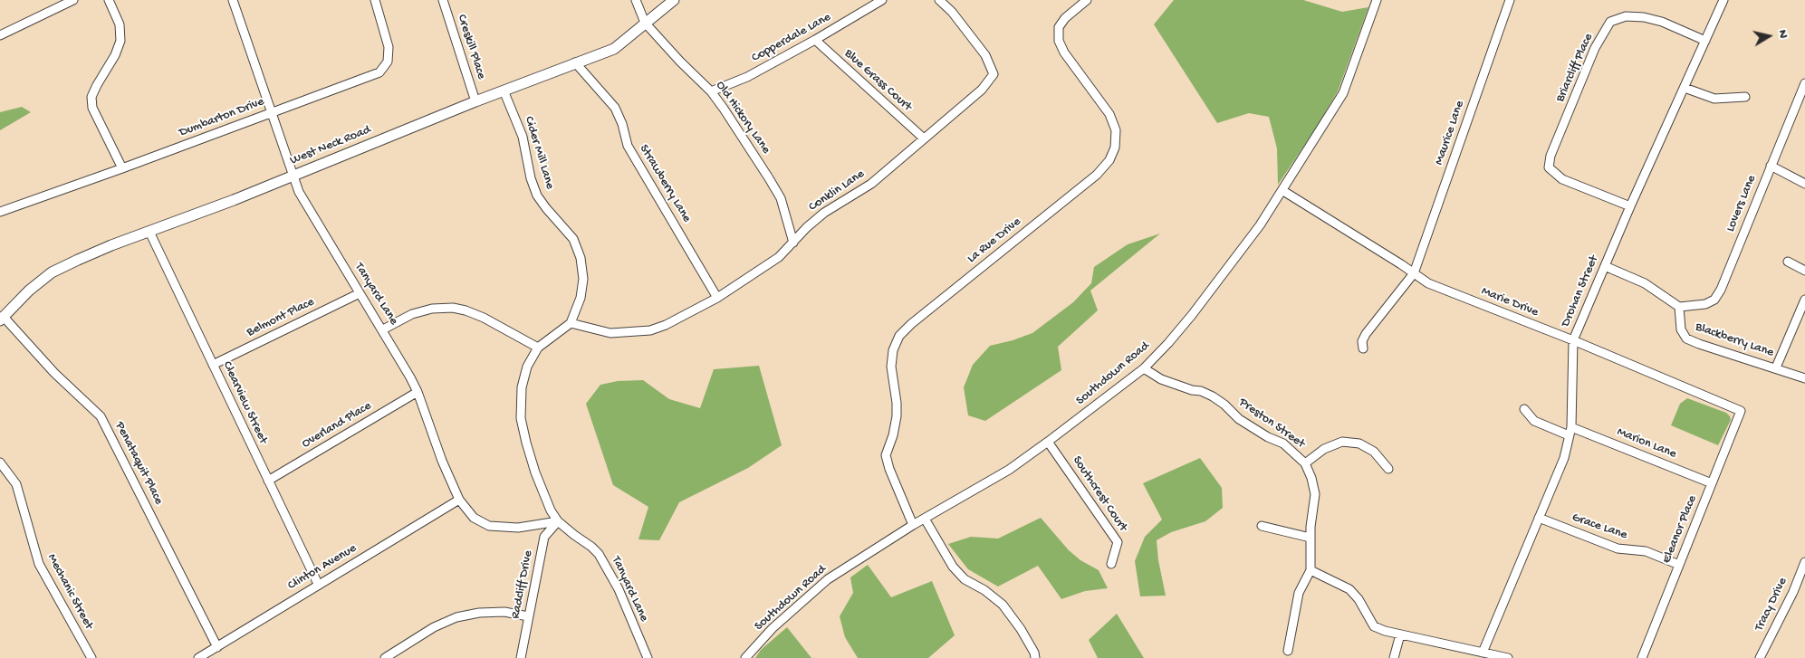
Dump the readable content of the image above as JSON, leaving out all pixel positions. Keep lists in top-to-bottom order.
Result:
{
  "streets": {
    "street": [
      "Copperdale Lane",
      "Creskill Place",
      "Briarcliff Place",
      "Blue Grass Court",
      "Dumbarton Drive",
      "Old Hickory Lane",
      "Maurice Lane",
      "West Neck Road",
      "Cider Mill Lane",
      "Strawberry Lane",
      "Conklin Lane",
      "Lovers Lane",
      "La Rue Drive",
      "Drohan Street",
      "Tanyard Lane",
      "Marie Drive",
      "Belmont Place",
      "Blackberry Lane",
      "Southdown Road",
      "Clearview Street",
      "Preston Street",
      "Overland Place",
      "Marion Lane",
      "Penataquit Place",
      "Southcrest Court",
      "Grace Lane",
      "Eleanor Place",
      "Clinton Avenue",
      "Radcliff Drive",
      "Mechanic Street",
      "Tracy Drive"
    ]
  },
  "crossings": [
    ["Copperdale Lane", "Blue Grass Court"],
    ["Copperdale Lane", "Old Hickory Lane"],
    ["Creskill Place", "West Neck Road"],
    ["Briarcliff Place", "Drohan Street"],
    ["Blue Grass Court", "Conklin Lane"],
    ["Dumbarton Drive", "Tanyard Lane"],
    ["Old Hickory Lane", "West Neck Road"],
    ["Old Hickory Lane", "Conklin Lane"],
    ["Maurice Lane", "Marie Drive"],
    ["West Neck Road", "Cider Mill Lane"],
    ["West Neck Road", "Strawberry Lane"],
    ["West Neck Road", "Tanyard Lane"],
    ["West Neck Road", "Clearview Street"],
    ["West Neck Road", "Penataquit Place"],
    ["Cider Mill Lane", "Conklin Lane"],
    ["Strawberry Lane", "Conklin Lane"],
    ["Lovers Lane", "Blackberry Lane"],
    ["La Rue Drive", "Southdown Road"],
    ["Drohan Street", "Marie Drive"],
    ["Drohan Street", "Marion Lane"],
    ["Drohan Street", "Grace Lane"],
    ["Tanyard Lane", "Belmont Place"],
    ["Tanyard Lane", "Overland Place"],
    ["Tanyard Lane", "Clinton Avenue"],
    ["Tanyard Lane", "Radcliff Drive"],
    ["Marie Drive", "Southdown Road"],
    ["Marie Drive", "Eleanor Place"],
    ["Belmont Place", "Clearview Street"],
    ["Southdown Road", "Preston Street"],
    ["Southdown Road", "Southcrest Court"],
    ["Clearview Street", "Overland Place"],
    ["Clearview Street", "Clinton Avenue"],
    ["Marion Lane", "Eleanor Place"],
    ["Penataquit Place", "Clinton Avenue"],
    ["Grace Lane", "Eleanor Place"]
  ],
  "north": "right"
}
